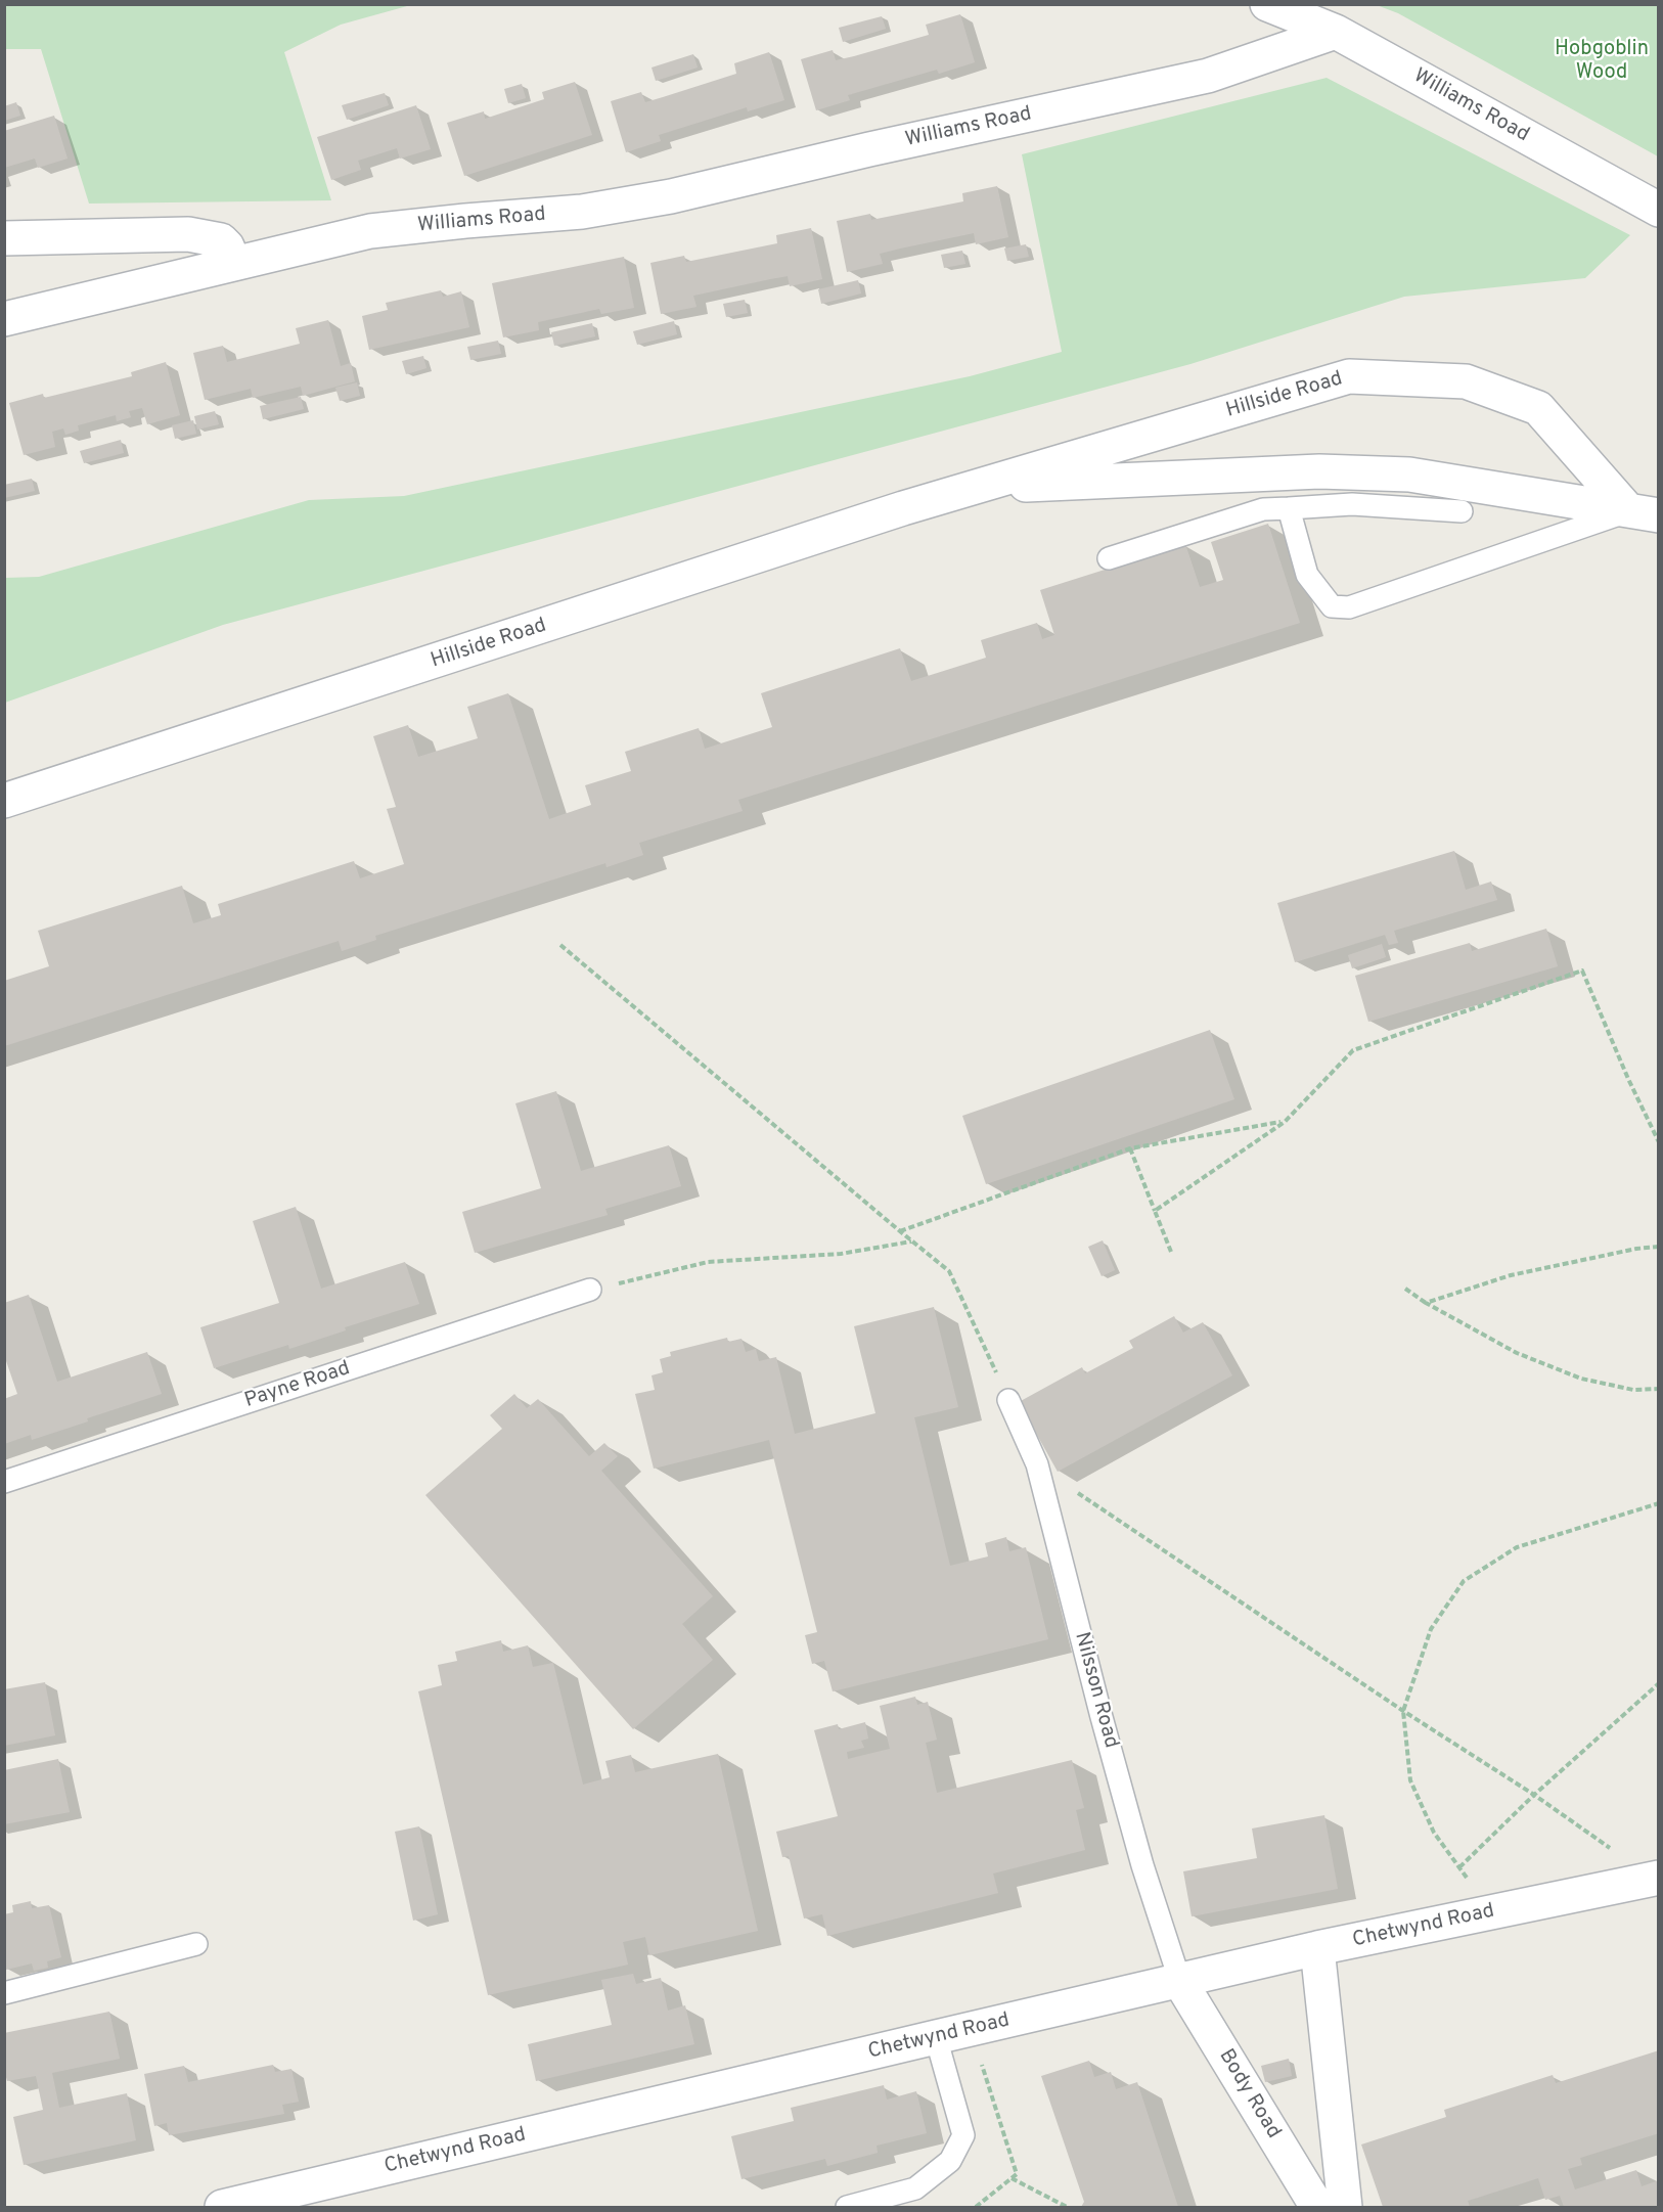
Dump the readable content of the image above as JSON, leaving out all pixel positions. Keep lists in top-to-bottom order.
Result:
{
  "streets": {
    "street": [
      "Williams Road",
      "Hillside Road",
      "Chetwynd Road",
      "Body Road"
    ],
    "lane": ["Payne Road", "Nilsson Road"]
  },
  "crossings": [
    ["Nilsson Road", "Chetwynd Road"],
    ["Nilsson Road", "Body Road"],
    ["Chetwynd Road", "Body Road"]
  ],
  "parks": ["Hobgoblin Wood"]
}
